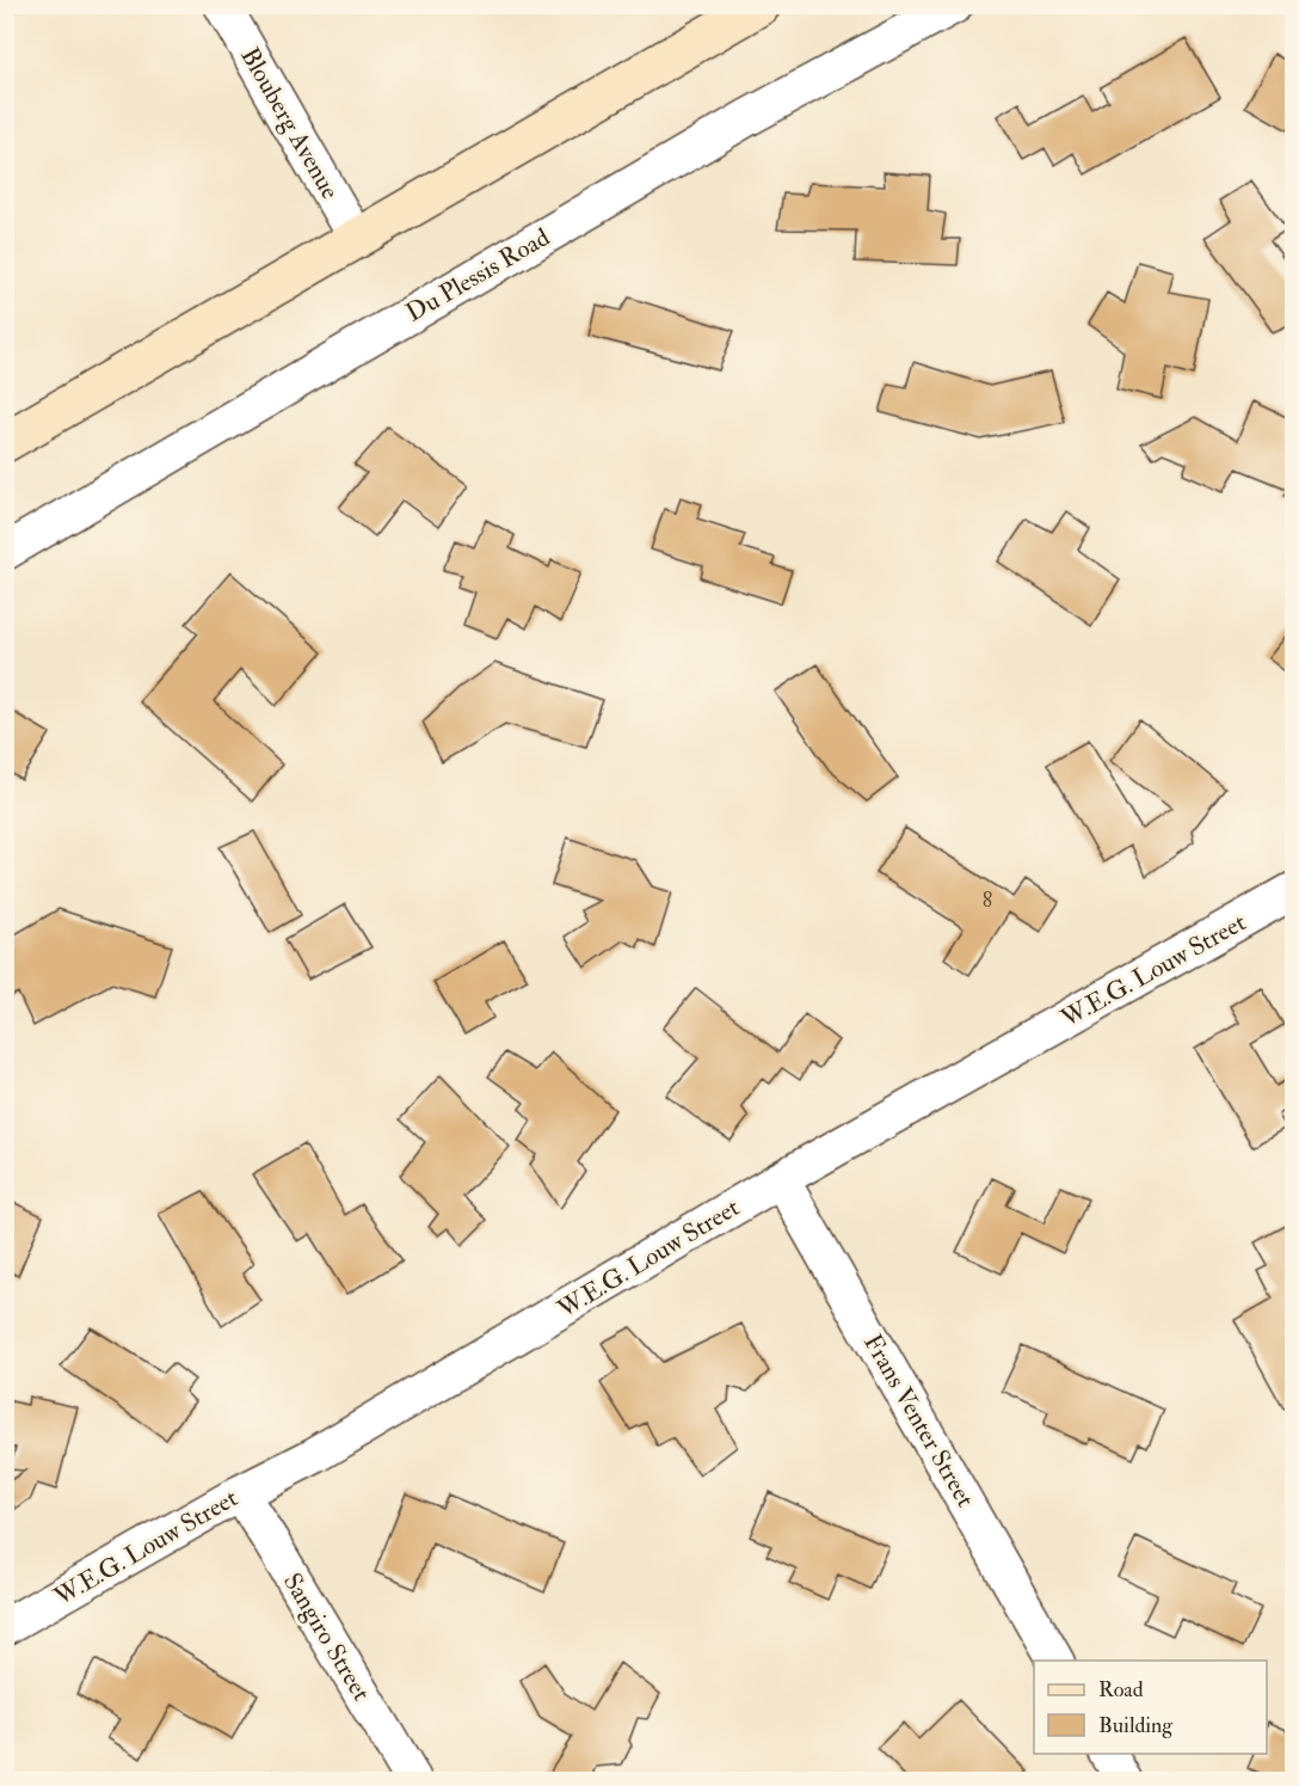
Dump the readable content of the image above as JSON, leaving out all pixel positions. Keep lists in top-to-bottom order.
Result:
{
  "streets": {
    "street": [
      "Blouberg Avenue",
      "Du Plessis Road",
      "W.E.G. Louw Street",
      "Frans Venter Street",
      "Sangiro Street"
    ]
  },
  "crossings": [
    ["W.E.G. Louw Street", "Frans Venter Street"],
    ["W.E.G. Louw Street", "Sangiro Street"]
  ],
  "house_numbers": ["8"],
  "legend": ["Road", "Building"]
}
